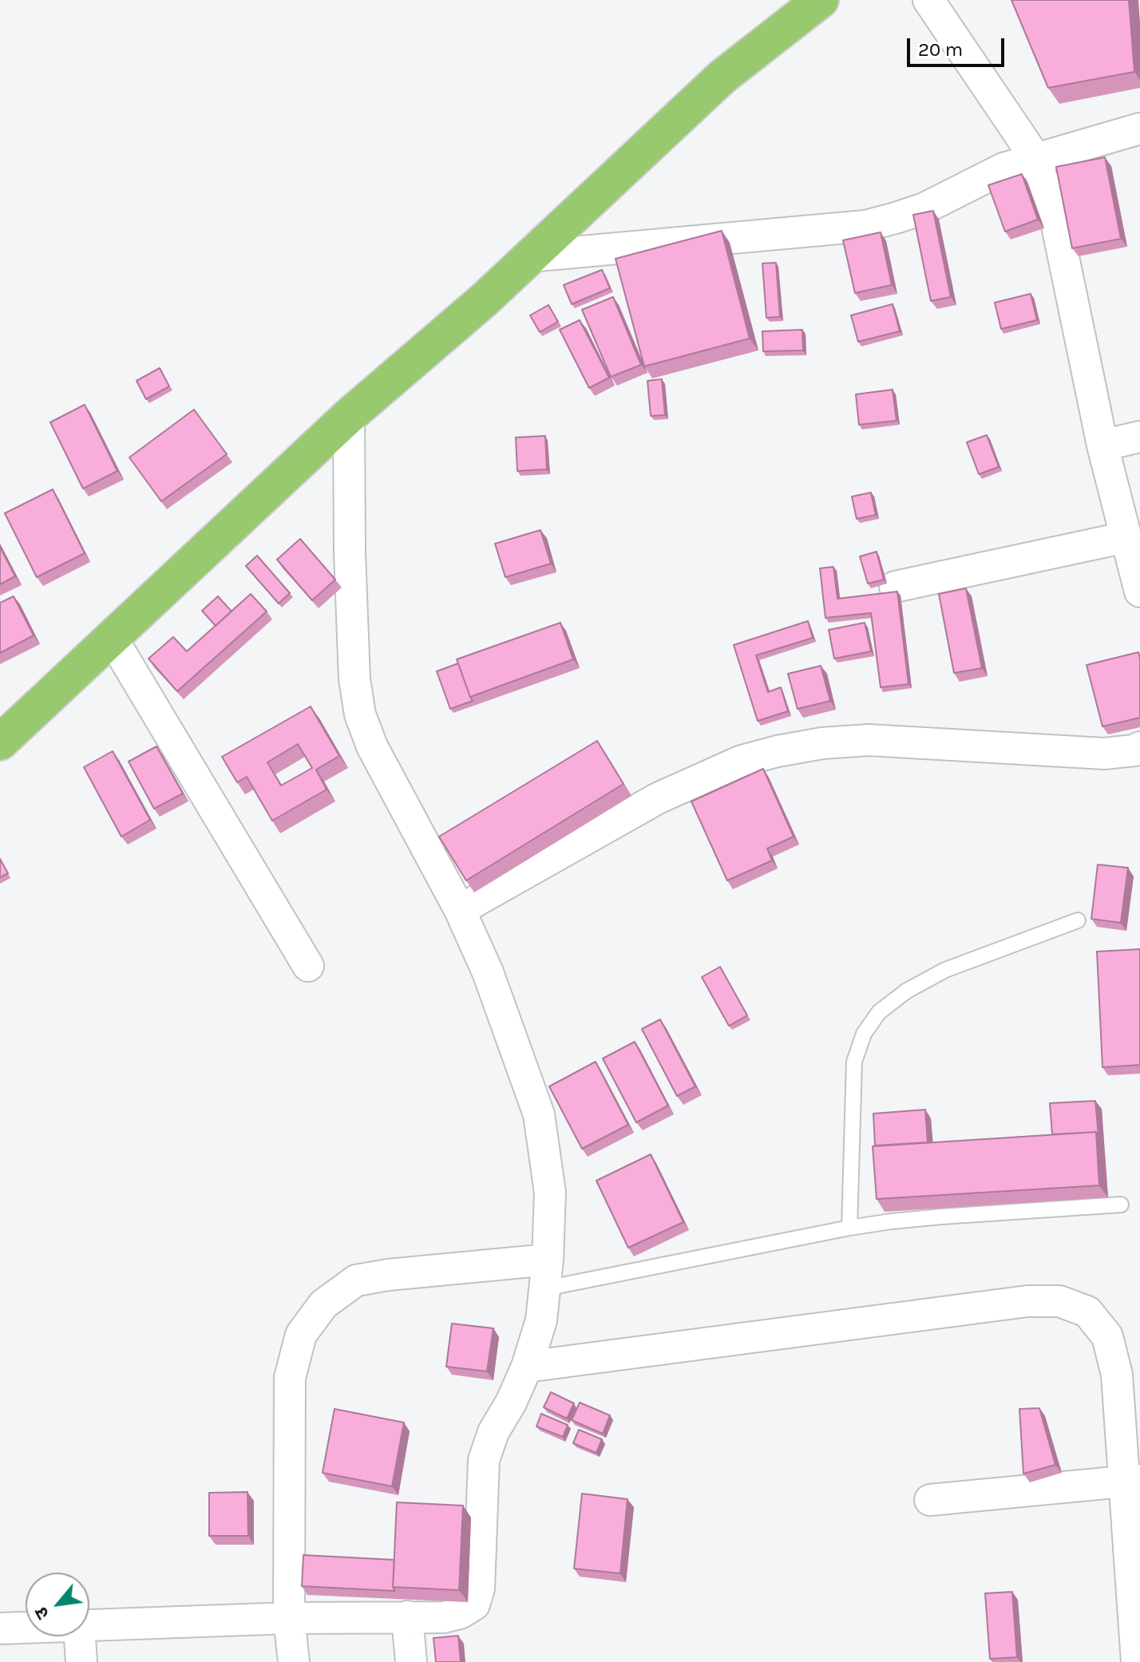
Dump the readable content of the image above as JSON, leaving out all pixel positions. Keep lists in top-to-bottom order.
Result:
{
  "scale_bar": "20 m",
  "north": "bottom left"
}
